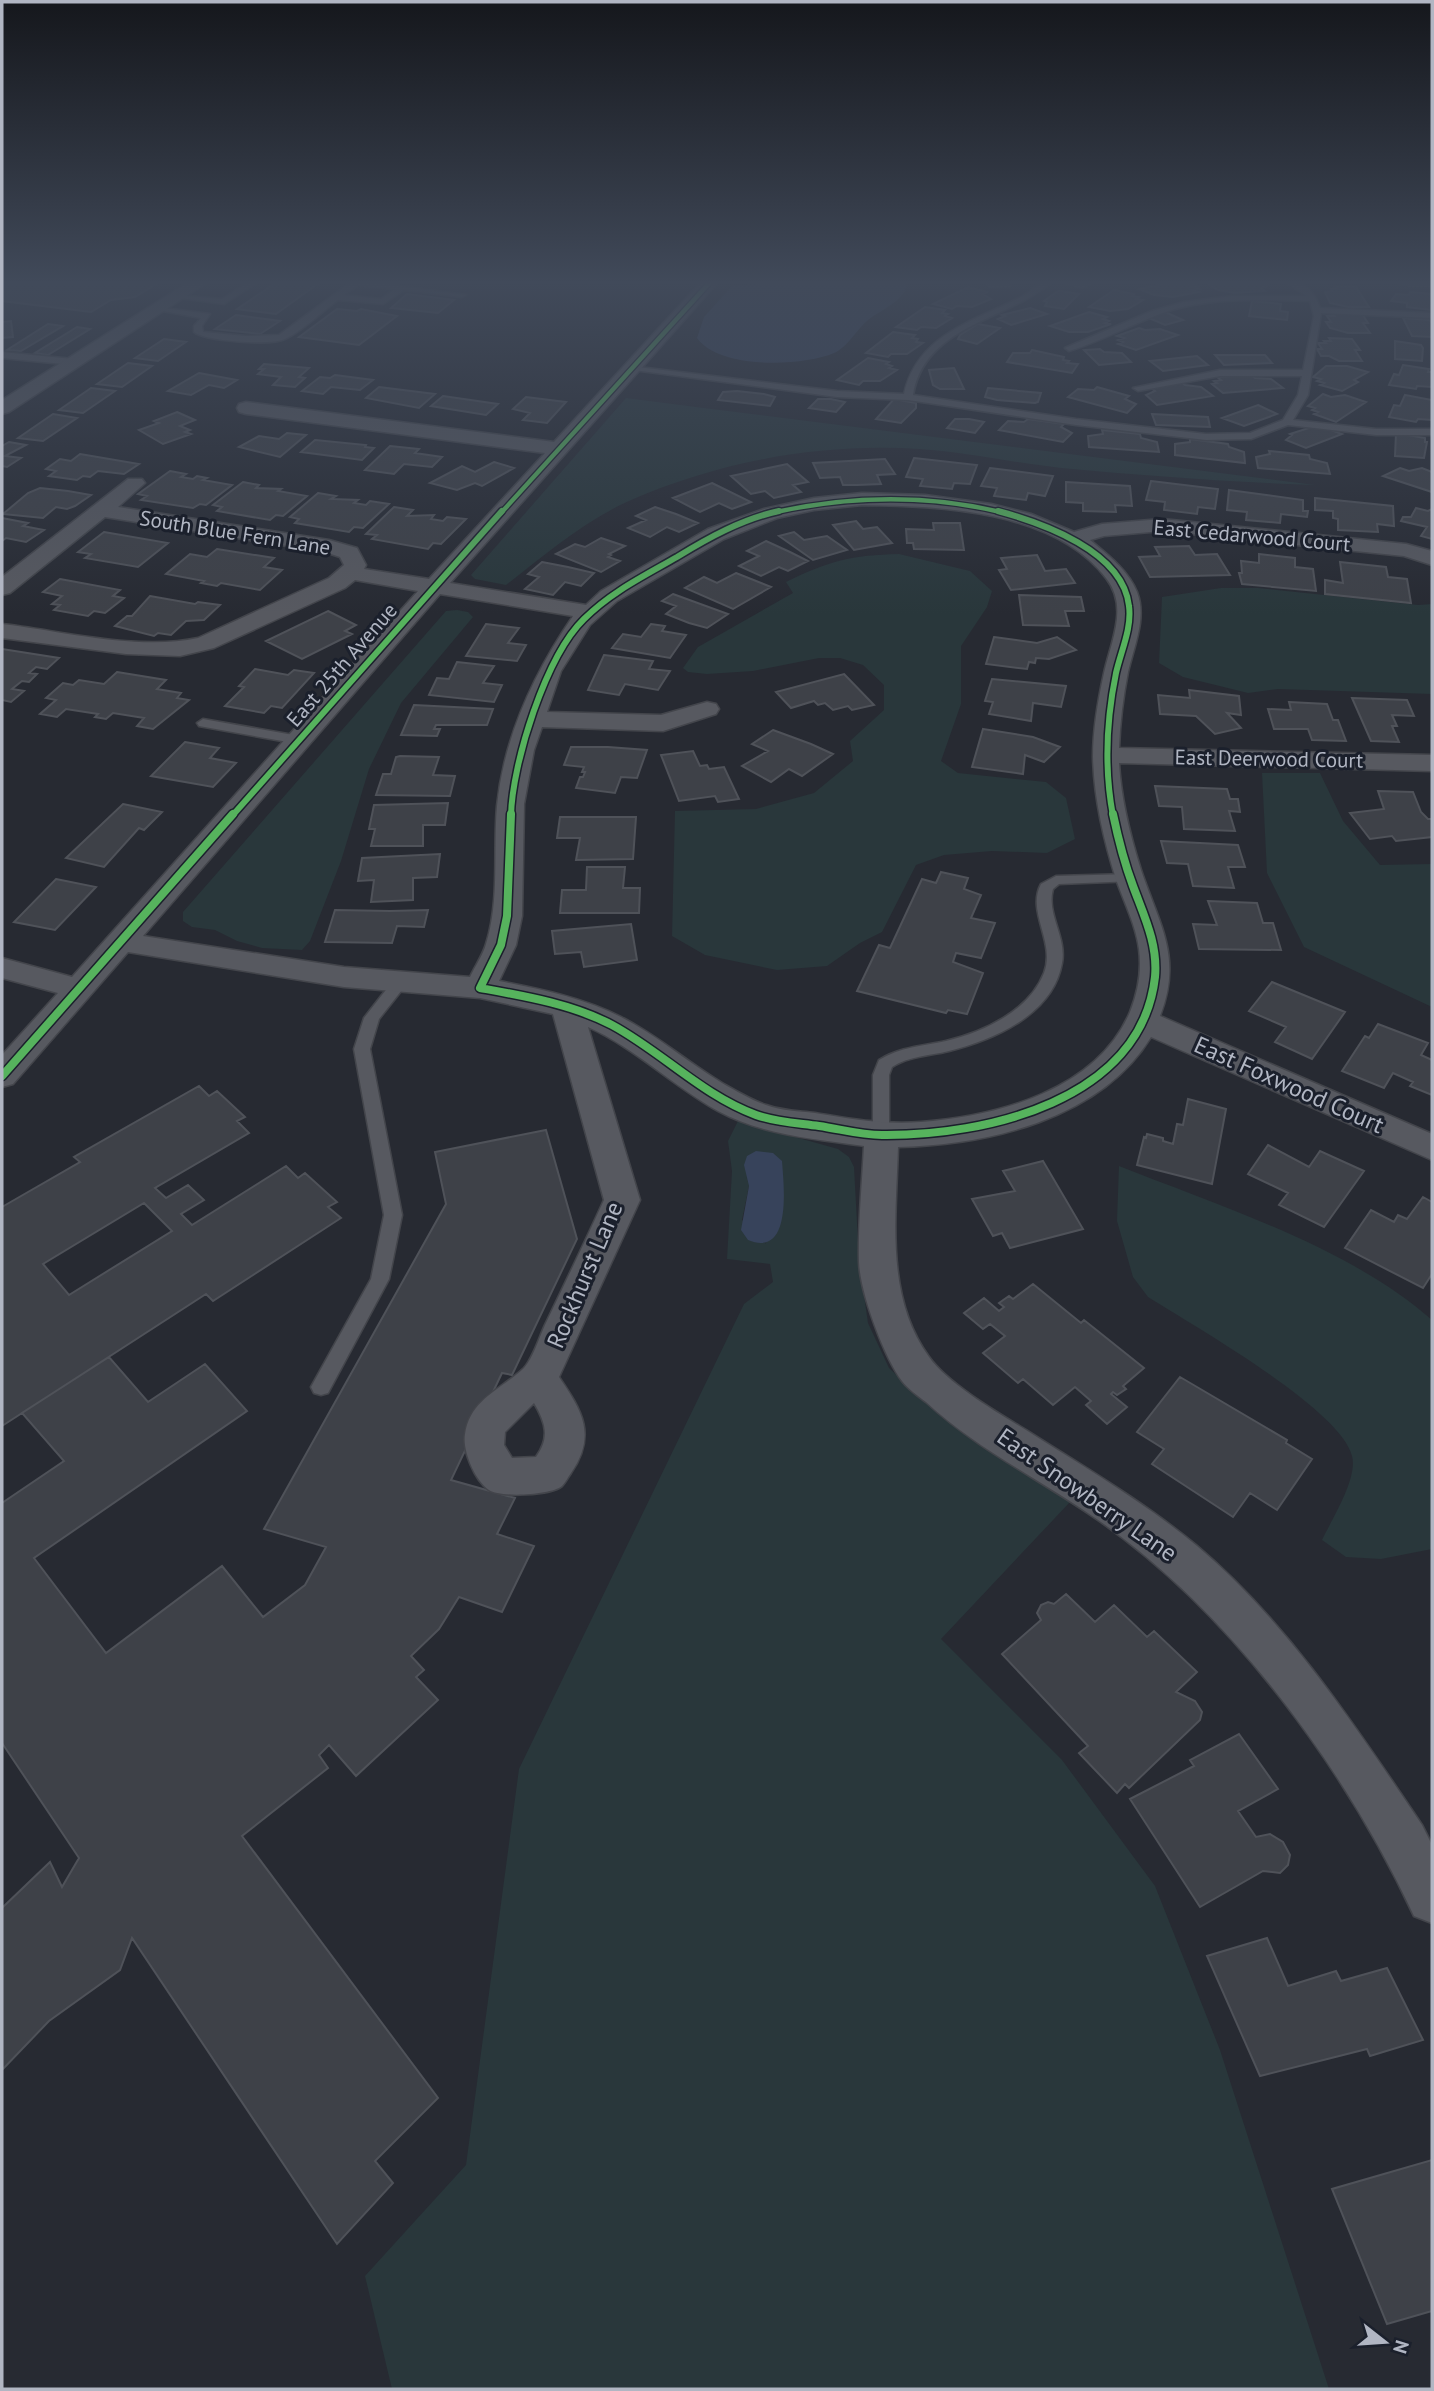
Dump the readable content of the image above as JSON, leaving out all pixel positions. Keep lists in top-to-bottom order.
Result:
{
  "streets": {
    "street": [
      "South Blue Fern Lane",
      "East Cedarwood Court",
      "East 25th Avenue",
      "East Deerwood Court",
      "East Foxwood Court",
      "Rockhurst Lane",
      "East Snowberry Lane"
    ]
  },
  "north": "right"
}
